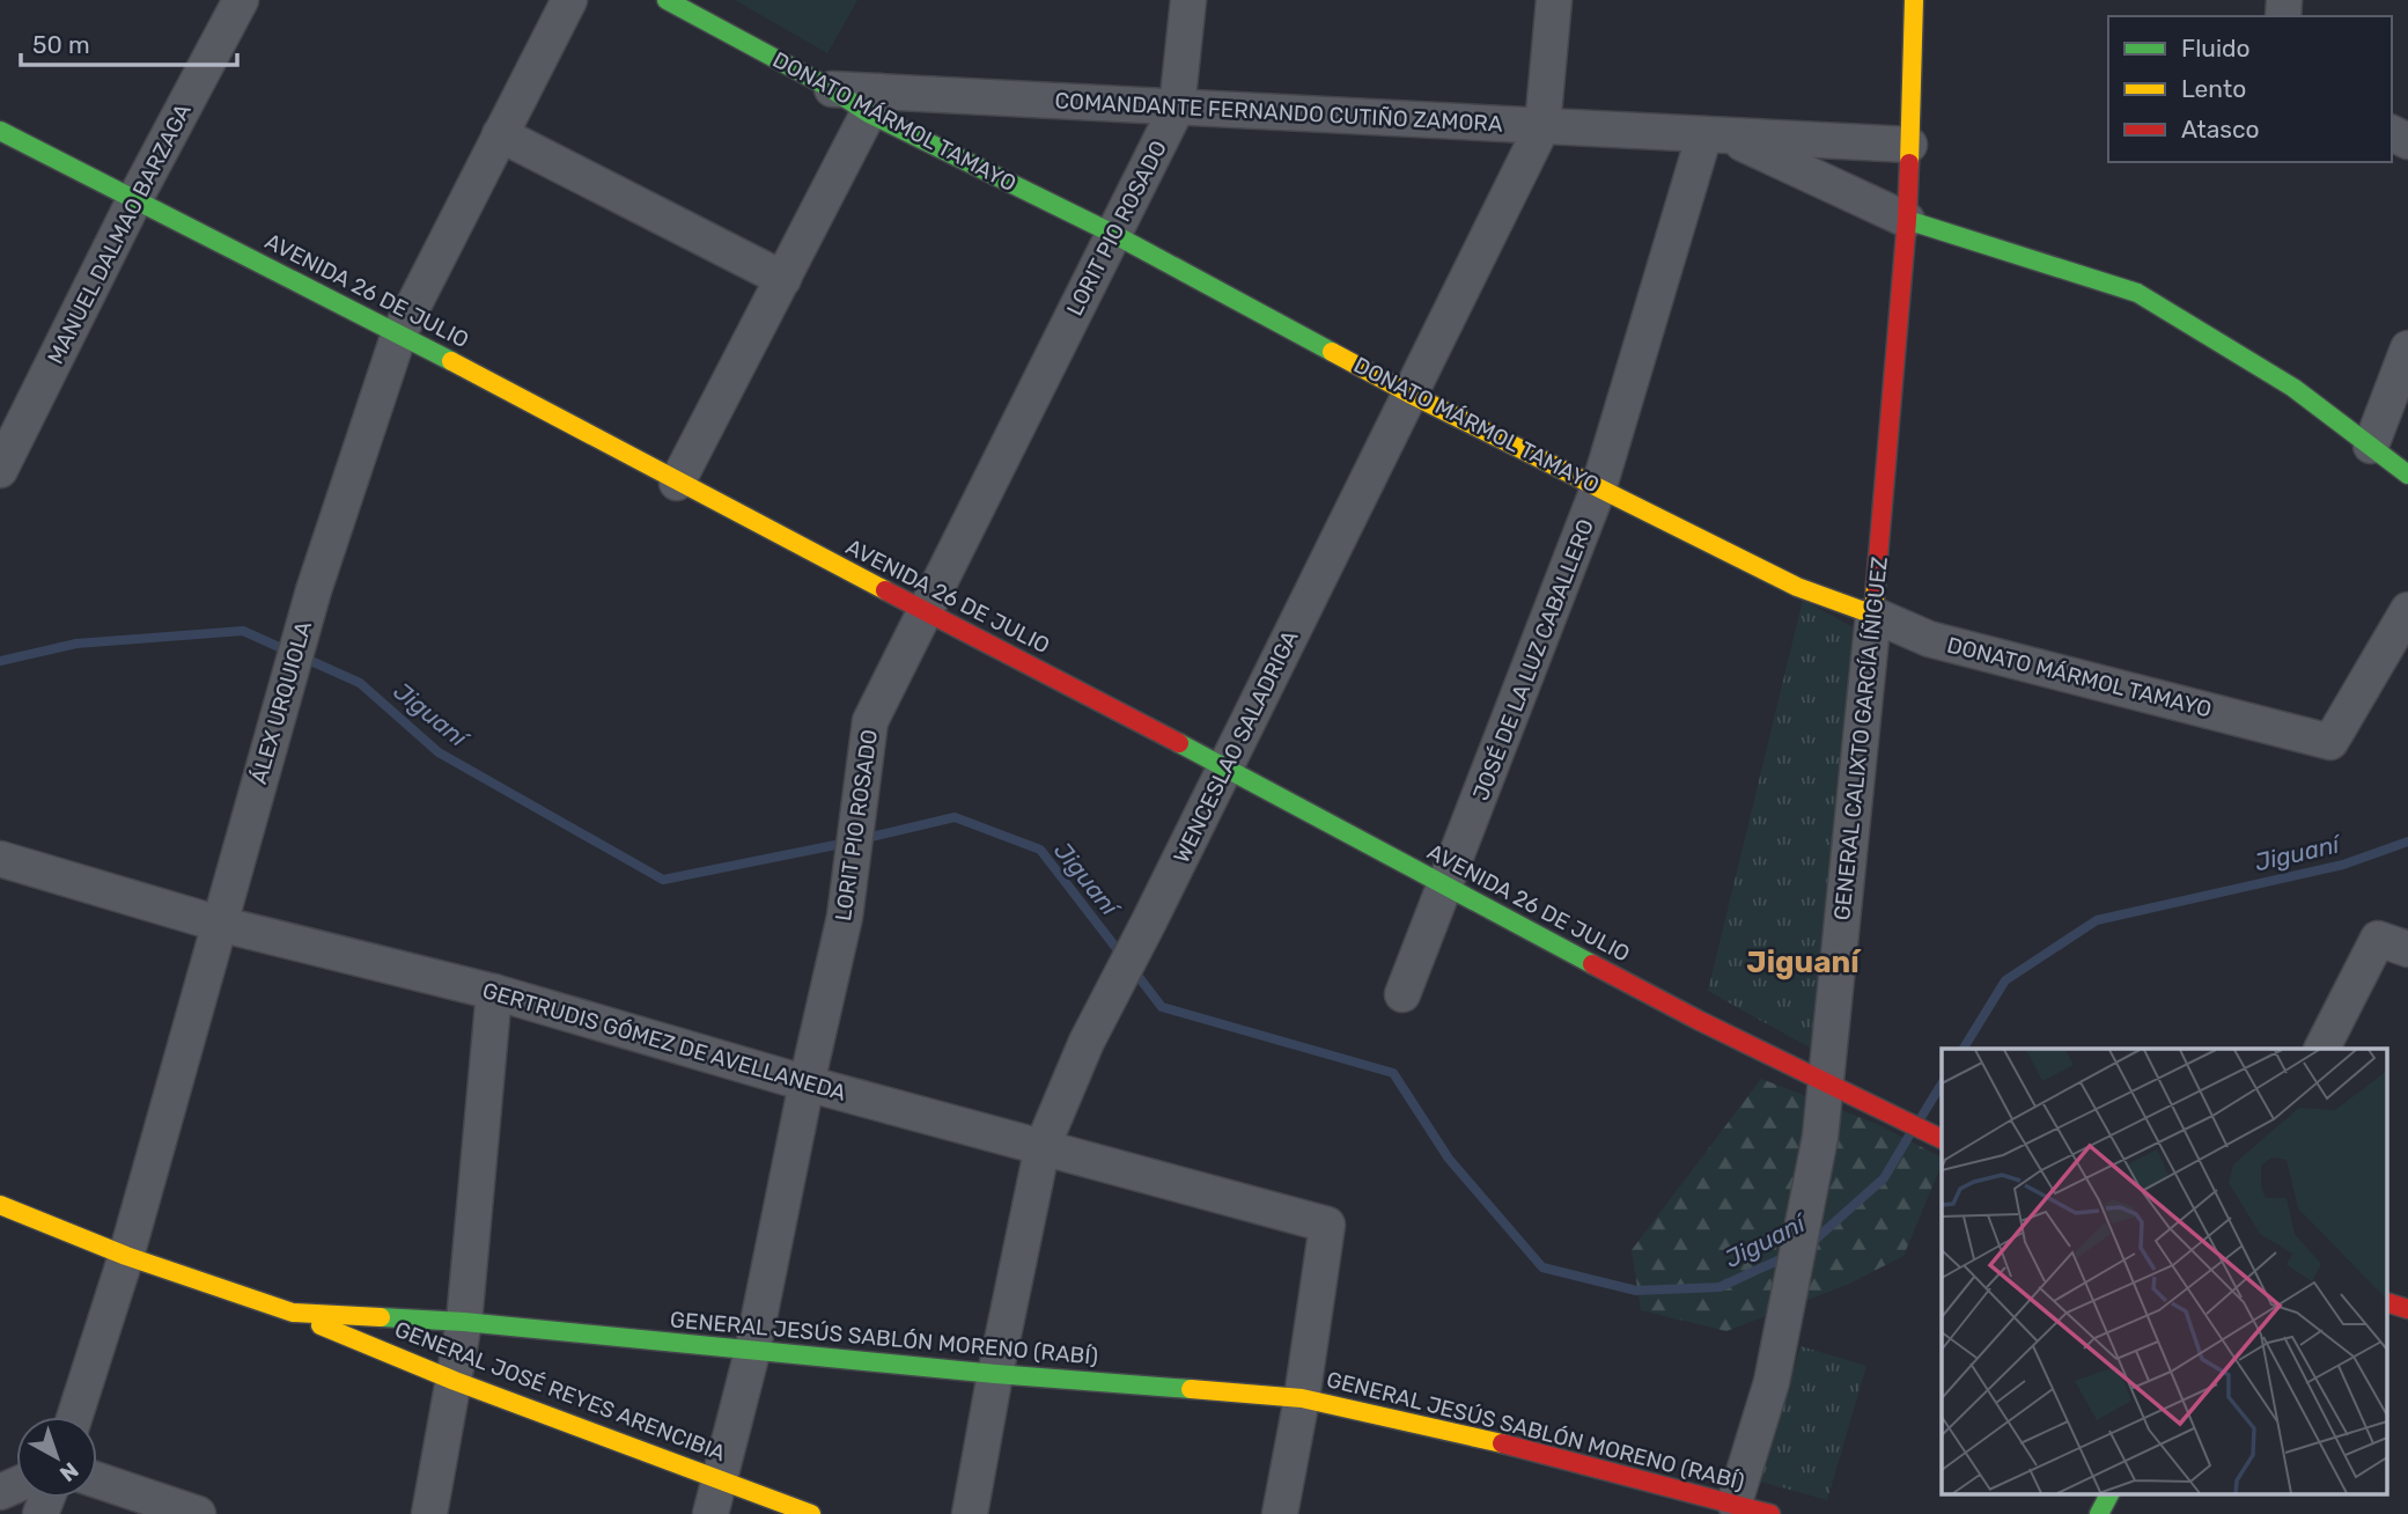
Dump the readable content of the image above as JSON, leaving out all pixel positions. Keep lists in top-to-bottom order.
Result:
{
  "streets": {
    "street": [
      "COMANDANTE FERNANDO CUTIÑO ZAMORA",
      "DONATO MÁRMOL TAMAYO",
      "LORIT PIO ROSADO",
      "MANUEL DALMAO BARZAGA",
      "AVENIDA 26 DE JULIO",
      "JOSÉ DE LA LUZ CABALLERO",
      "ÁLEX URQUIOLA",
      "GENERAL CALIXTO GARCÍA ÍÑIGUEZ",
      "WENCESLAO SALADRIGA",
      "GERTRUDIS GÓMEZ DE AVELLANEDA",
      "GENERAL JESÚS SABLÓN MORENO (RABÍ)",
      "GENERAL JOSÉ REYES ARENCIBIA"
    ]
  },
  "crossings": [
    ["COMANDANTE FERNANDO CUTIÑO ZAMORA", "DONATO MÁRMOL TAMAYO"],
    ["COMANDANTE FERNANDO CUTIÑO ZAMORA", "LORIT PIO ROSADO"],
    ["COMANDANTE FERNANDO CUTIÑO ZAMORA", "JOSÉ DE LA LUZ CABALLERO"],
    ["COMANDANTE FERNANDO CUTIÑO ZAMORA", "GENERAL CALIXTO GARCÍA ÍÑIGUEZ"],
    ["COMANDANTE FERNANDO CUTIÑO ZAMORA", "WENCESLAO SALADRIGA"],
    ["DONATO MÁRMOL TAMAYO", "LORIT PIO ROSADO"],
    ["DONATO MÁRMOL TAMAYO", "JOSÉ DE LA LUZ CABALLERO"],
    ["DONATO MÁRMOL TAMAYO", "GENERAL CALIXTO GARCÍA ÍÑIGUEZ"],
    ["DONATO MÁRMOL TAMAYO", "WENCESLAO SALADRIGA"],
    ["LORIT PIO ROSADO", "AVENIDA 26 DE JULIO"],
    ["LORIT PIO ROSADO", "GERTRUDIS GÓMEZ DE AVELLANEDA"],
    ["LORIT PIO ROSADO", "GENERAL JESÚS SABLÓN MORENO (RABÍ)"],
    ["LORIT PIO ROSADO", "GENERAL JOSÉ REYES ARENCIBIA"],
    ["MANUEL DALMAO BARZAGA", "AVENIDA 26 DE JULIO"],
    ["AVENIDA 26 DE JULIO", "JOSÉ DE LA LUZ CABALLERO"],
    ["AVENIDA 26 DE JULIO", "ÁLEX URQUIOLA"],
    ["AVENIDA 26 DE JULIO", "GENERAL CALIXTO GARCÍA ÍÑIGUEZ"],
    ["AVENIDA 26 DE JULIO", "WENCESLAO SALADRIGA"],
    ["ÁLEX URQUIOLA", "GERTRUDIS GÓMEZ DE AVELLANEDA"],
    ["ÁLEX URQUIOLA", "GENERAL JESÚS SABLÓN MORENO (RABÍ)"],
    ["GENERAL CALIXTO GARCÍA ÍÑIGUEZ", "GENERAL JESÚS SABLÓN MORENO (RABÍ)"],
    ["WENCESLAO SALADRIGA", "GERTRUDIS GÓMEZ DE AVELLANEDA"],
    ["WENCESLAO SALADRIGA", "GENERAL JESÚS SABLÓN MORENO (RABÍ)"],
    ["GERTRUDIS GÓMEZ DE AVELLANEDA", "GENERAL JESÚS SABLÓN MORENO (RABÍ)"],
    ["GENERAL JESÚS SABLÓN MORENO (RABÍ)", "GENERAL JOSÉ REYES ARENCIBIA"]
  ],
  "districts": ["Jiguaní"],
  "water": ["Jiguaní"],
  "legend": ["Fluido", "Lento", "Atasco"],
  "scale_bar": "50 m",
  "north": "bottom right"
}
